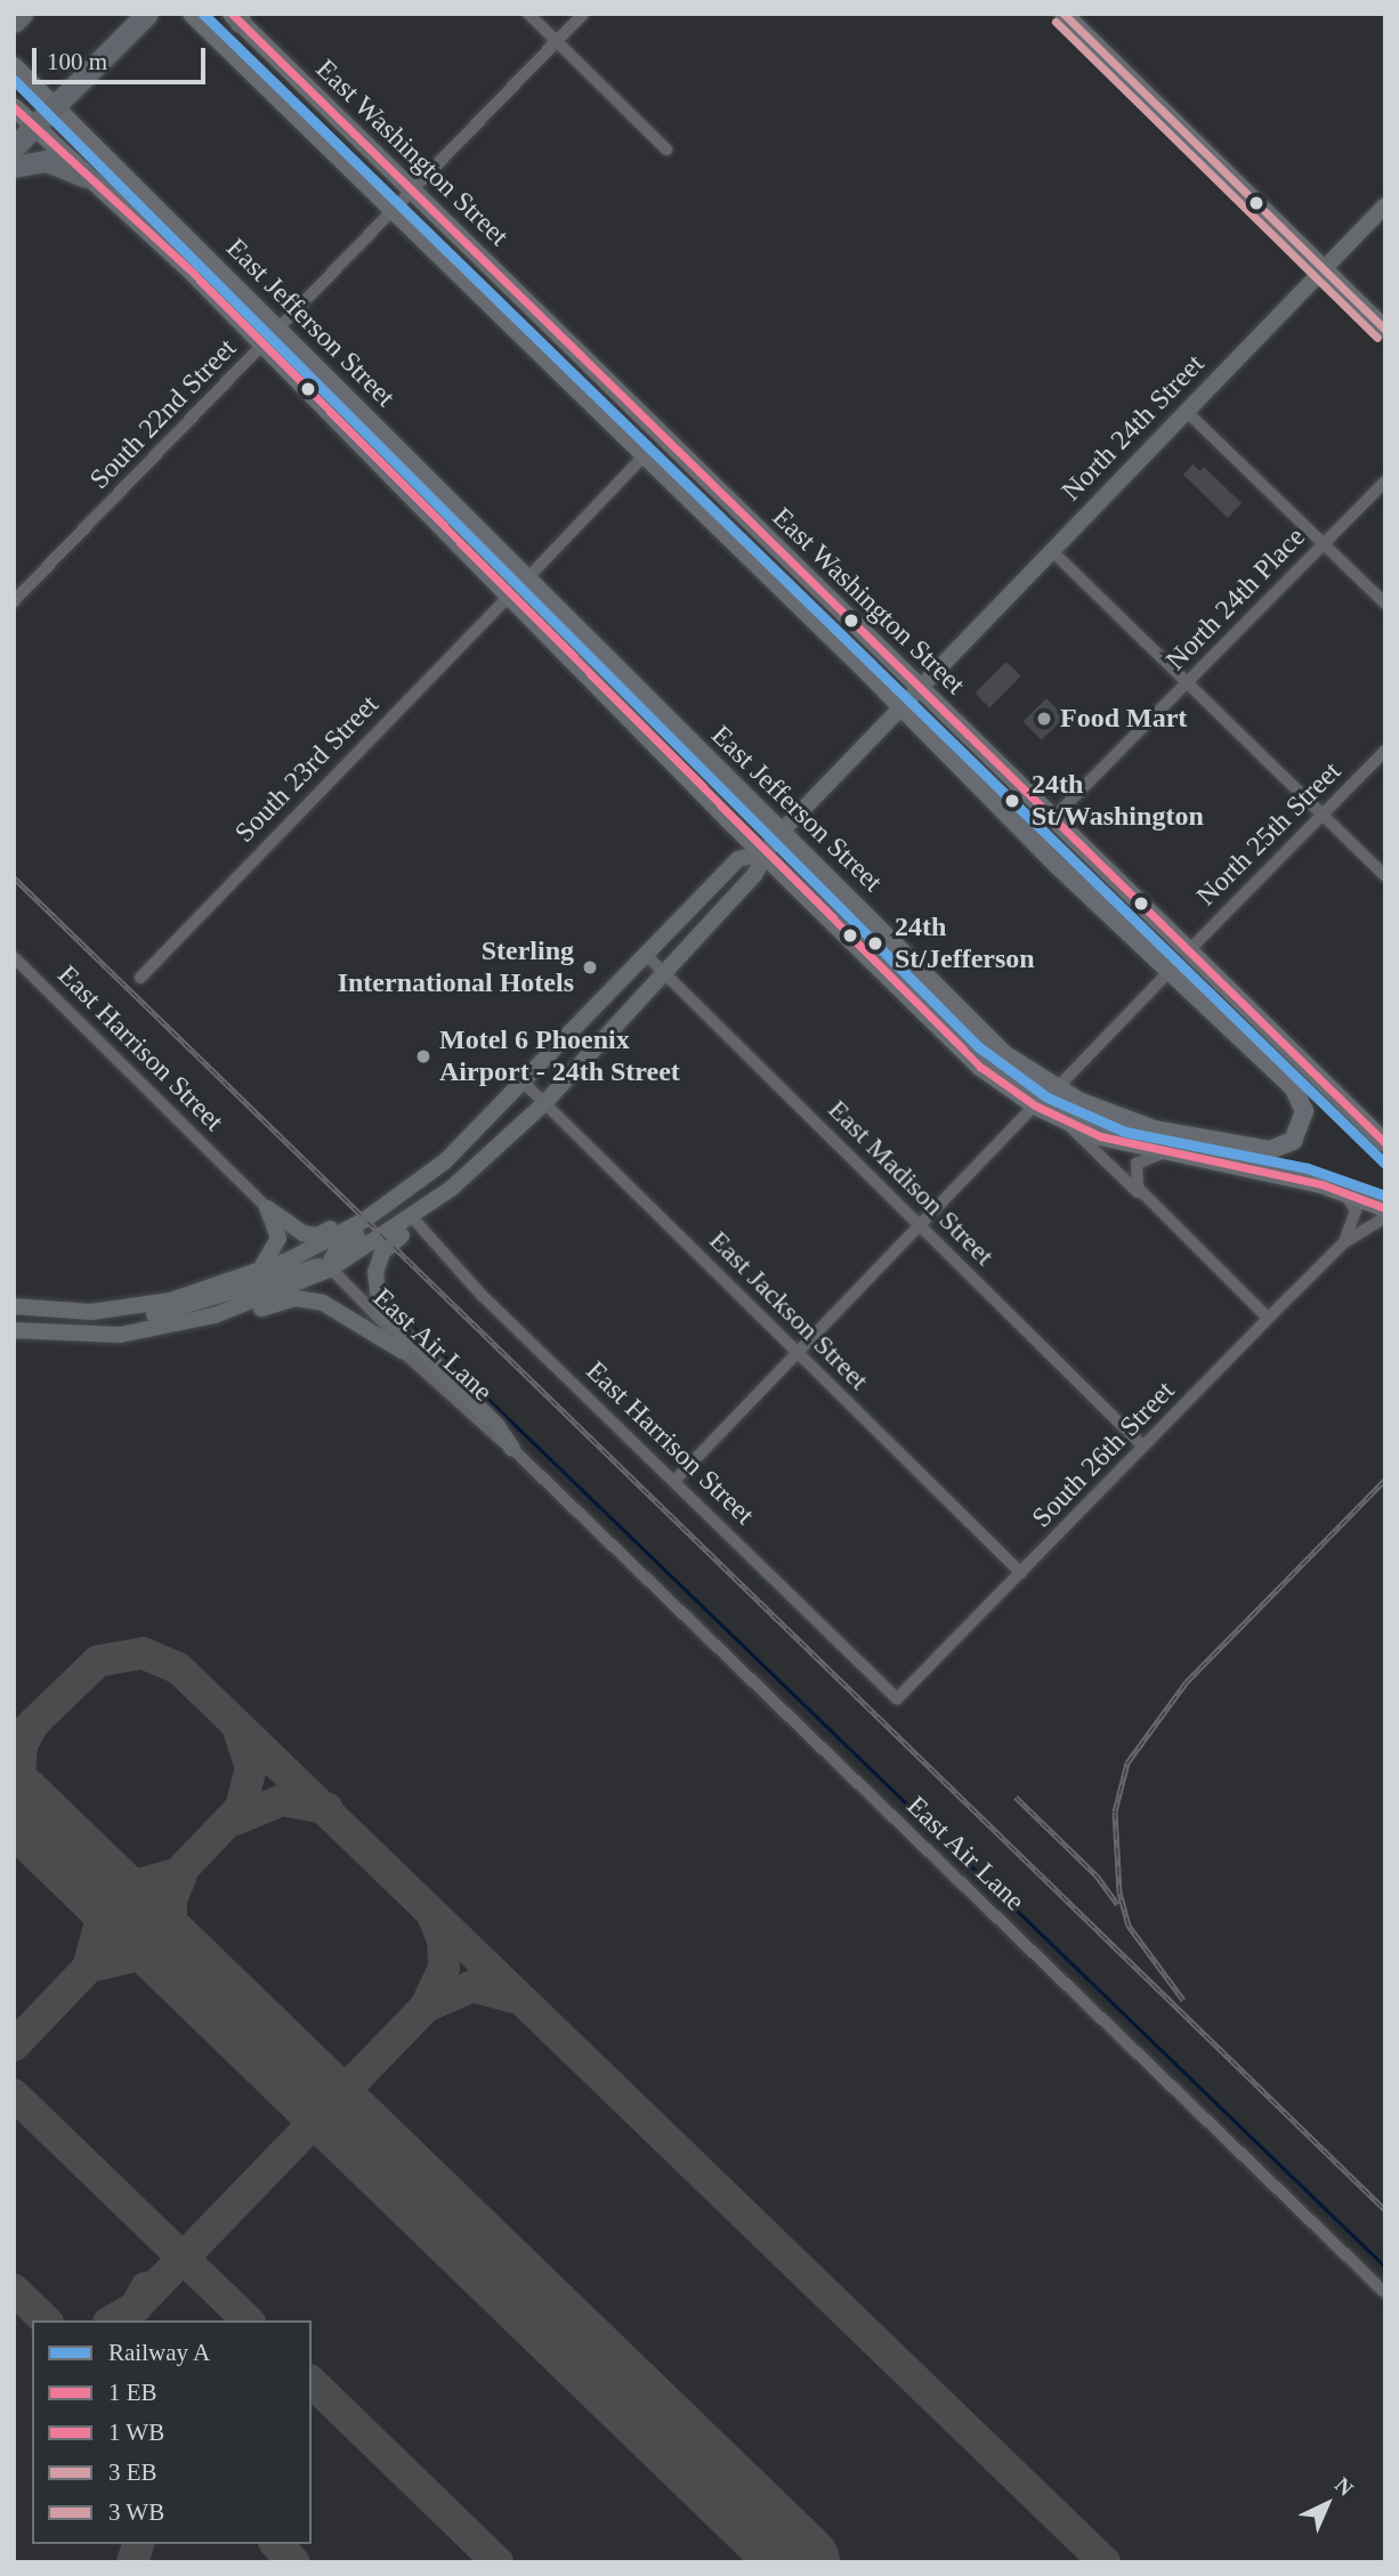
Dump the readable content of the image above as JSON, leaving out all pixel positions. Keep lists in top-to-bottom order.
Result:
{
  "streets": {
    "main road": ["East Washington Street", "East Jefferson Street", "North 24th Street"],
    "street": [
      "South 22nd Street",
      "North 24th Place",
      "South 23rd Street",
      "North 25th Street",
      "East Harrison Street",
      "East Madison Street",
      "East Jackson Street",
      "East Air Lane",
      "South 26th Street"
    ]
  },
  "crossings": [
    ["East Washington Street", "East Jefferson Street"],
    ["East Washington Street", "South 22nd Street"],
    ["East Washington Street", "North 24th Street"],
    ["East Washington Street", "North 24th Place"],
    ["East Washington Street", "North 25th Street"],
    ["East Jefferson Street", "South 22nd Street"],
    ["East Jefferson Street", "North 24th Street"],
    ["East Jefferson Street", "South 23rd Street"],
    ["East Jefferson Street", "South 26th Street"],
    ["East Harrison Street", "South 26th Street"],
    ["East Madison Street", "South 26th Street"],
    ["East Jackson Street", "South 26th Street"]
  ],
  "places": [
    "Food Mart",
    "24th St/Washington",
    "24th St/Jefferson",
    "Sterling International Hotels",
    "Motel 6 Phoenix Airport - 24th Street"
  ],
  "lines": ["rail line A"],
  "legend": [
    "Railway A",
    "1 EB",
    "1 WB",
    "3 EB",
    "3 WB"
  ],
  "scale_bar": "100 m",
  "north": "top right"
}
